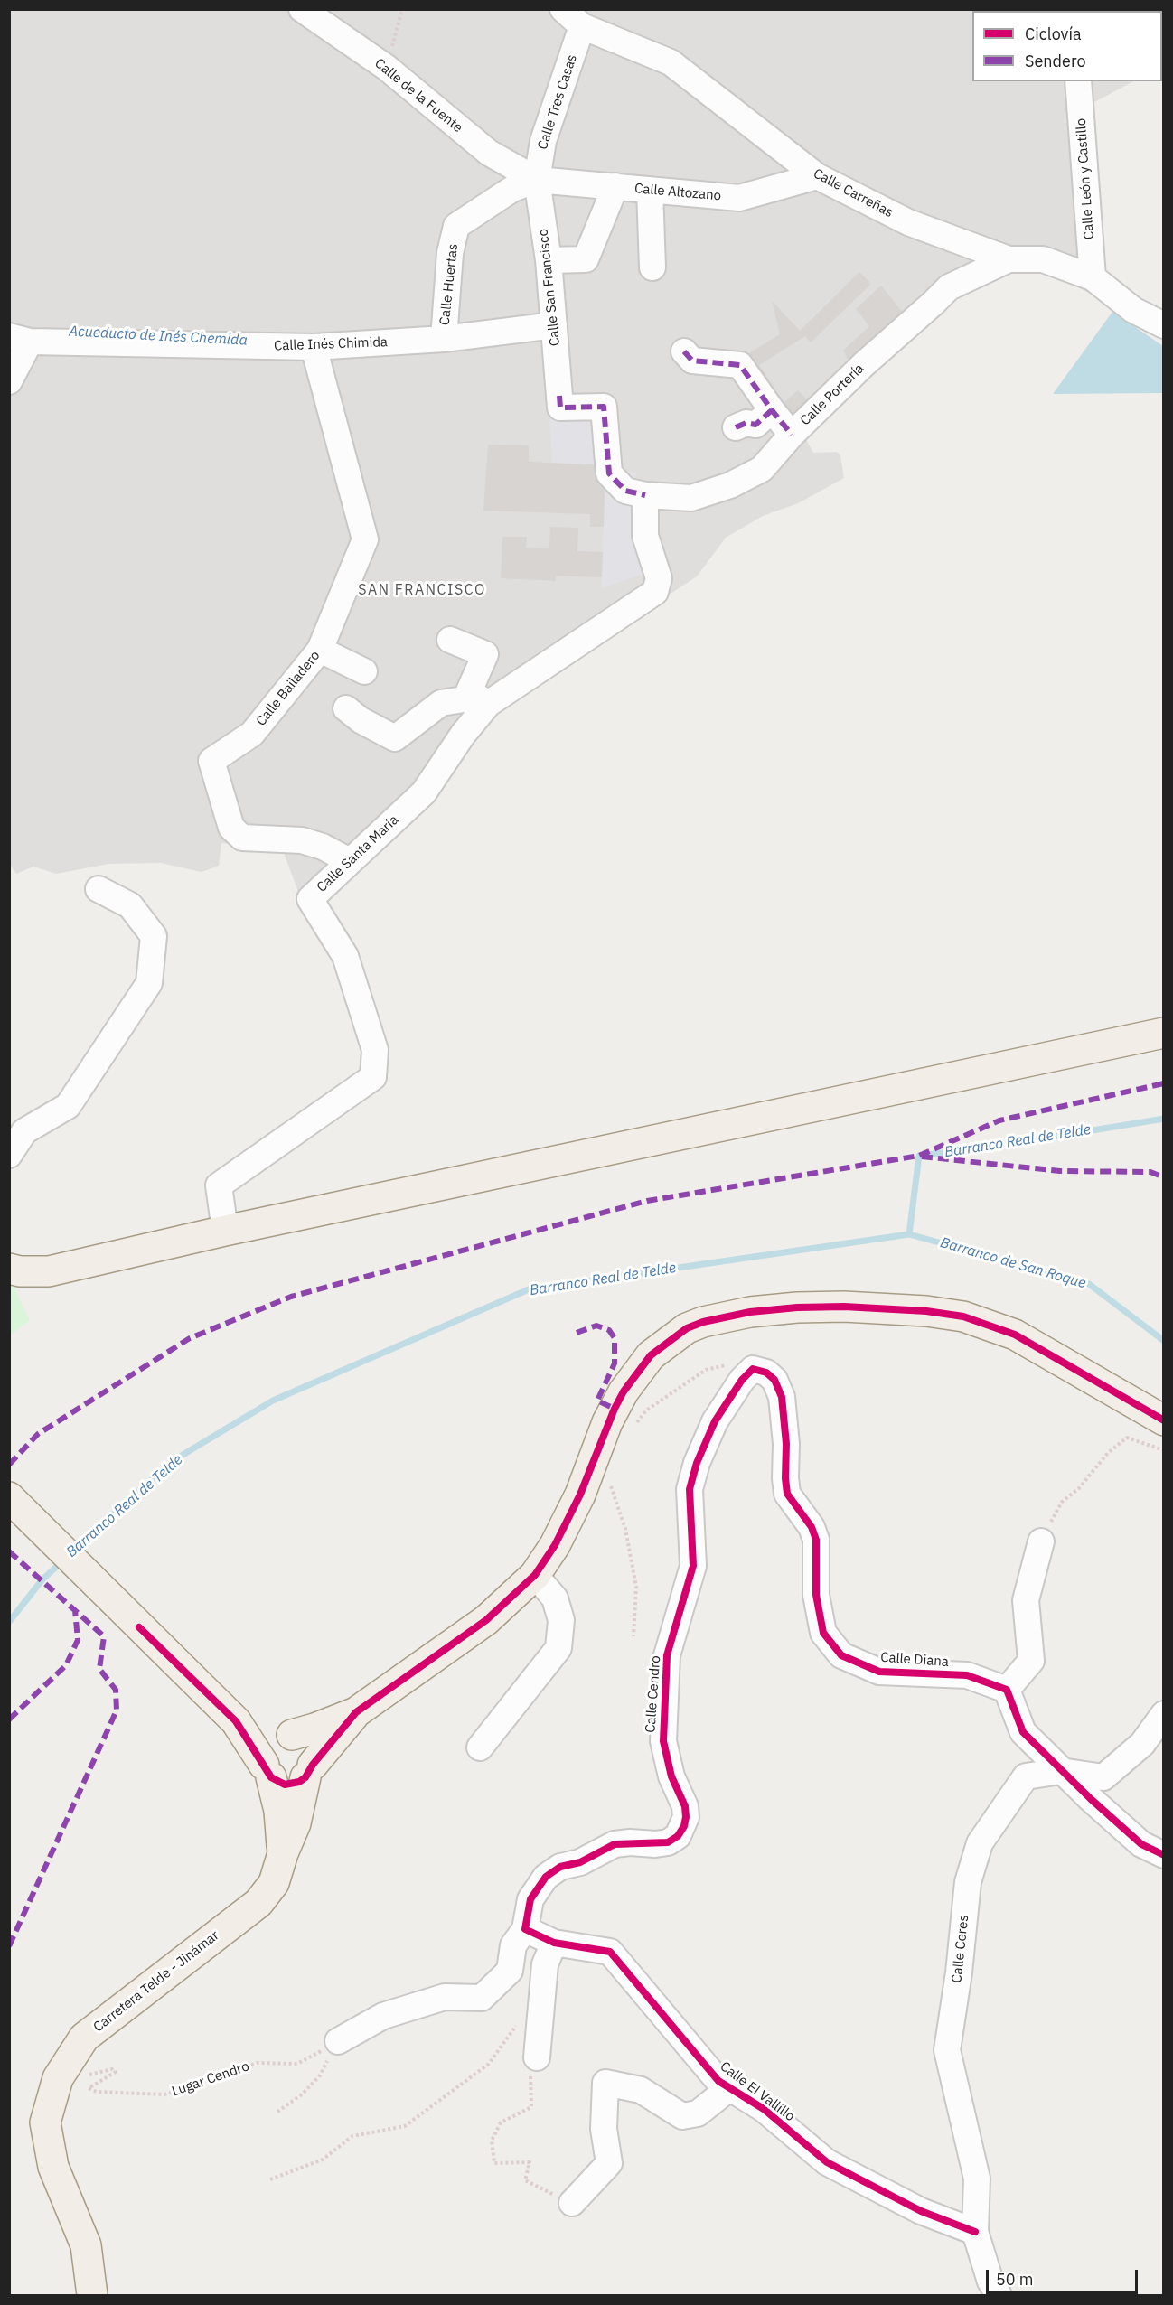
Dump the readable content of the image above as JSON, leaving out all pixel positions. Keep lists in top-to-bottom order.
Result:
{
  "streets": {
    "main road": ["Carretera Telde - Jinámar"],
    "street": [
      "Calle de la Fuente",
      "Calle Tres Casas",
      "Calle León y Castillo",
      "Calle Altozano",
      "Calle Carreñas",
      "Calle Huertas",
      "Calle San Francisco",
      "Calle Inés Chimida",
      "Calle Portería",
      "Calle Bailadero",
      "Calle Santa María",
      "Calle Diana",
      "Calle Cendro",
      "Calle Ceres",
      "Calle El Vallillo"
    ],
    "path": ["Lugar Cendro"]
  },
  "crossings": [
    ["Calle de la Fuente", "Calle Tres Casas"],
    ["Calle de la Fuente", "Calle Altozano"],
    ["Calle de la Fuente", "Calle Huertas"],
    ["Calle de la Fuente", "Calle San Francisco"],
    ["Calle Tres Casas", "Calle Altozano"],
    ["Calle Tres Casas", "Calle Carreñas"],
    ["Calle Tres Casas", "Calle Huertas"],
    ["Calle Tres Casas", "Calle San Francisco"],
    ["Calle León y Castillo", "Calle Carreñas"],
    ["Calle Altozano", "Calle Carreñas"],
    ["Calle Altozano", "Calle Huertas"],
    ["Calle Altozano", "Calle San Francisco"],
    ["Calle Carreñas", "Calle Portería"],
    ["Calle Huertas", "Calle San Francisco"],
    ["Calle Huertas", "Calle Inés Chimida"],
    ["Calle San Francisco", "Calle Inés Chimida"],
    ["Calle San Francisco", "Calle Portería"],
    ["Calle Inés Chimida", "Calle Bailadero"],
    ["Calle Portería", "Calle Santa María"],
    ["Calle Bailadero", "Calle Santa María"],
    ["Calle Diana", "Calle Cendro"],
    ["Calle Cendro", "Calle El Vallillo"],
    ["Calle Ceres", "Calle El Vallillo"]
  ],
  "districts": ["SAN FRANCISCO"],
  "water": ["Acueducto de Inés Chemida", "Barranco Real de Telde", "Barranco de San Roque"],
  "legend": ["Ciclovía", "Sendero"],
  "scale_bar": "50 m"
}
